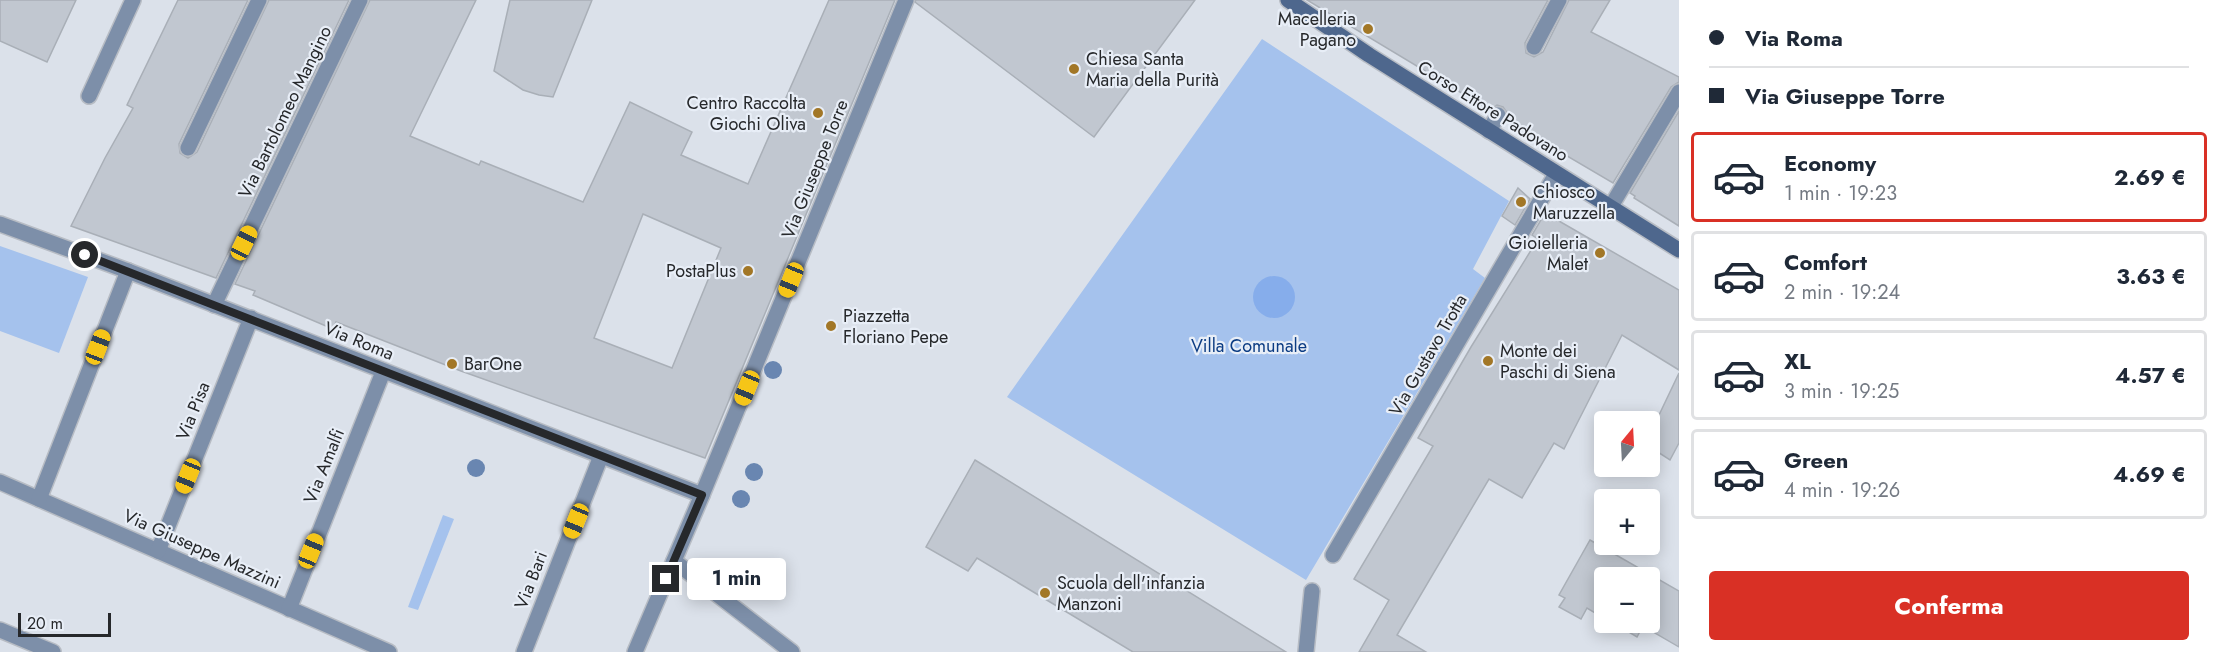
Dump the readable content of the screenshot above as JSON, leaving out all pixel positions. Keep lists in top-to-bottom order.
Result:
{
  "streets": {
    "street": [
      "Corso Ettore Padovano",
      "Via Bartolomeo Mangino",
      "Via Giuseppe Torre",
      "Via Roma",
      "Via Gustavo Trotta",
      "Via Pisa",
      "Via Amalfi",
      "Via Giuseppe Mazzini",
      "Via Bari"
    ]
  },
  "crossings": [
    ["Corso Ettore Padovano", "Via Gustavo Trotta"],
    ["Via Bartolomeo Mangino", "Via Roma"],
    ["Via Giuseppe Torre", "Via Roma"],
    ["Via Roma", "Via Pisa"],
    ["Via Roma", "Via Amalfi"],
    ["Via Roma", "Via Bari"],
    ["Via Pisa", "Via Giuseppe Mazzini"],
    ["Via Amalfi", "Via Giuseppe Mazzini"]
  ],
  "parks": ["Villa Comunale"],
  "places": [
    "Macelleria Pagano",
    "Chiesa Santa Maria della Purità",
    "Centro Raccolta Giochi Oliva",
    "Chiosco Maruzzella",
    "Gioielleria Malet",
    "PostaPlus",
    "Piazzetta Floriano Pepe",
    "Monte dei Paschi di Siena",
    "BarOne",
    "Scuola dell'infanzia Manzoni"
  ],
  "scale_bar": "20 m",
  "north": "top",
  "page": {
    "banner": ["Via Roma", "Via Giuseppe Torre"],
    "list": [
      {
        "name": "Economy",
        "note": "1 min · 19:23",
        "value": "2.69 €"
      },
      {
        "name": "Comfort",
        "note": "2 min · 19:24",
        "value": "3.63 €"
      },
      {
        "name": "XL",
        "note": "3 min · 19:25",
        "value": "4.57 €"
      },
      {
        "name": "Green",
        "note": "4 min · 19:26",
        "value": "4.69 €"
      }
    ],
    "map_buttons": ["+", "−"],
    "bubble": "1 min",
    "buttons": "Conferma",
    "scale": "20 m"
  }
}
